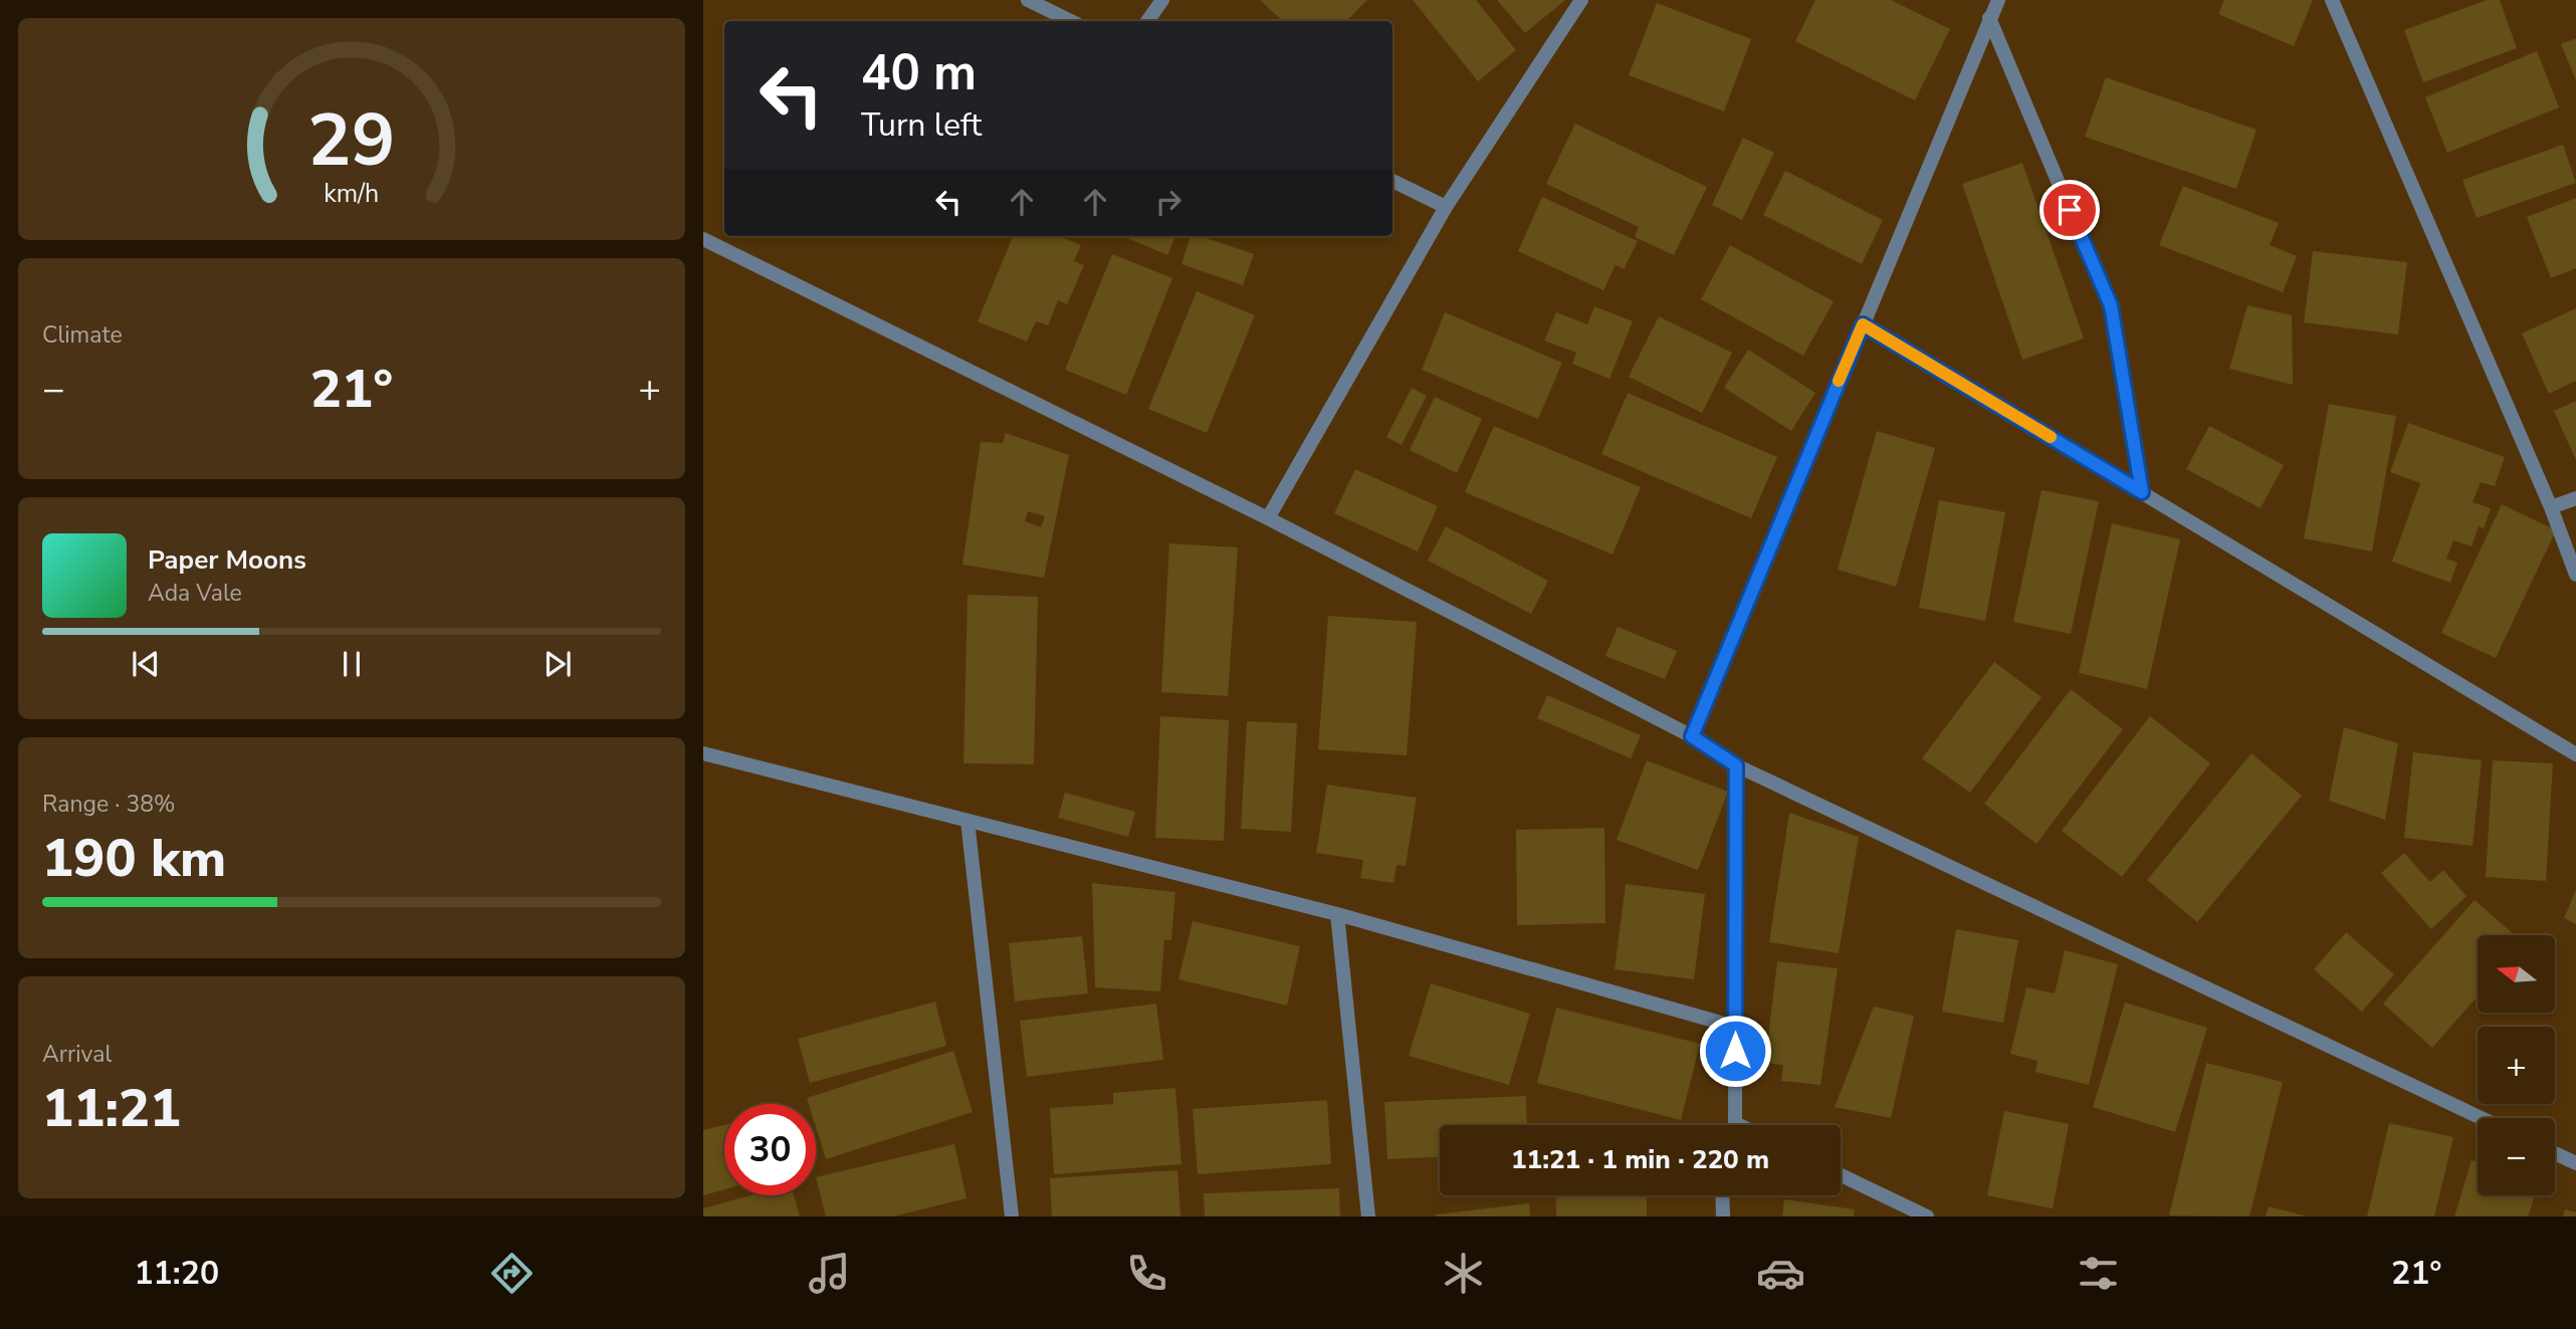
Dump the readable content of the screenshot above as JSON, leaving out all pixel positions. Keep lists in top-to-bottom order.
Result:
{
  "north": "left",
  "page": {
    "turn": ["40 m", "Turn left"],
    "tile": [
      "Climate",
      ["Range · 38%", "190 km"],
      ["Arrival", "11:21"]
    ],
    "heat": ["−", "21°", "+"],
    "song": ["Paper Moons", "Ada Vale"],
    "map_buttons": ["+", "−"],
    "limit": "30",
    "trip": "11:21 · 1 min · 220 m",
    "tabs": ["11:20", "21°"],
    "gauge": ["29", "km/h"]
  }
}
